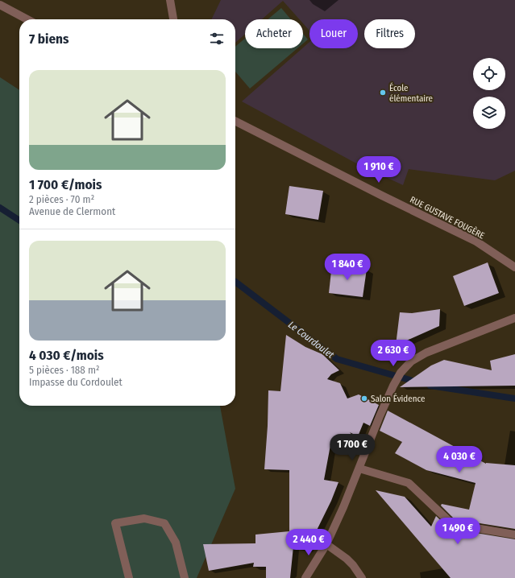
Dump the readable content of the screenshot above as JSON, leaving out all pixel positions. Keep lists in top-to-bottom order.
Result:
{
  "streets": {
    "street": ["RUE GUSTAVE FOUGÈRE"]
  },
  "water": ["Le Courdoulet"],
  "places": ["École élémentaire", "Salon Évidence"],
  "page": {
    "chip": ["Acheter", "Louer", "Filtres"],
    "heading": "7 biens",
    "list": [
      {
        "name": "1 700 €/mois",
        "note": "2 pièces · 70 m² · Avenue de Clermont"
      },
      {
        "name": "4 030 €/mois",
        "note": "5 pièces · 188 m² · Impasse du Cordoulet"
      }
    ],
    "price": [
      "1 910 €",
      "1 840 €",
      "2 630 €",
      "1 700 €",
      "4 030 €",
      "1 490 €",
      "2 440 €"
    ]
  }
}
